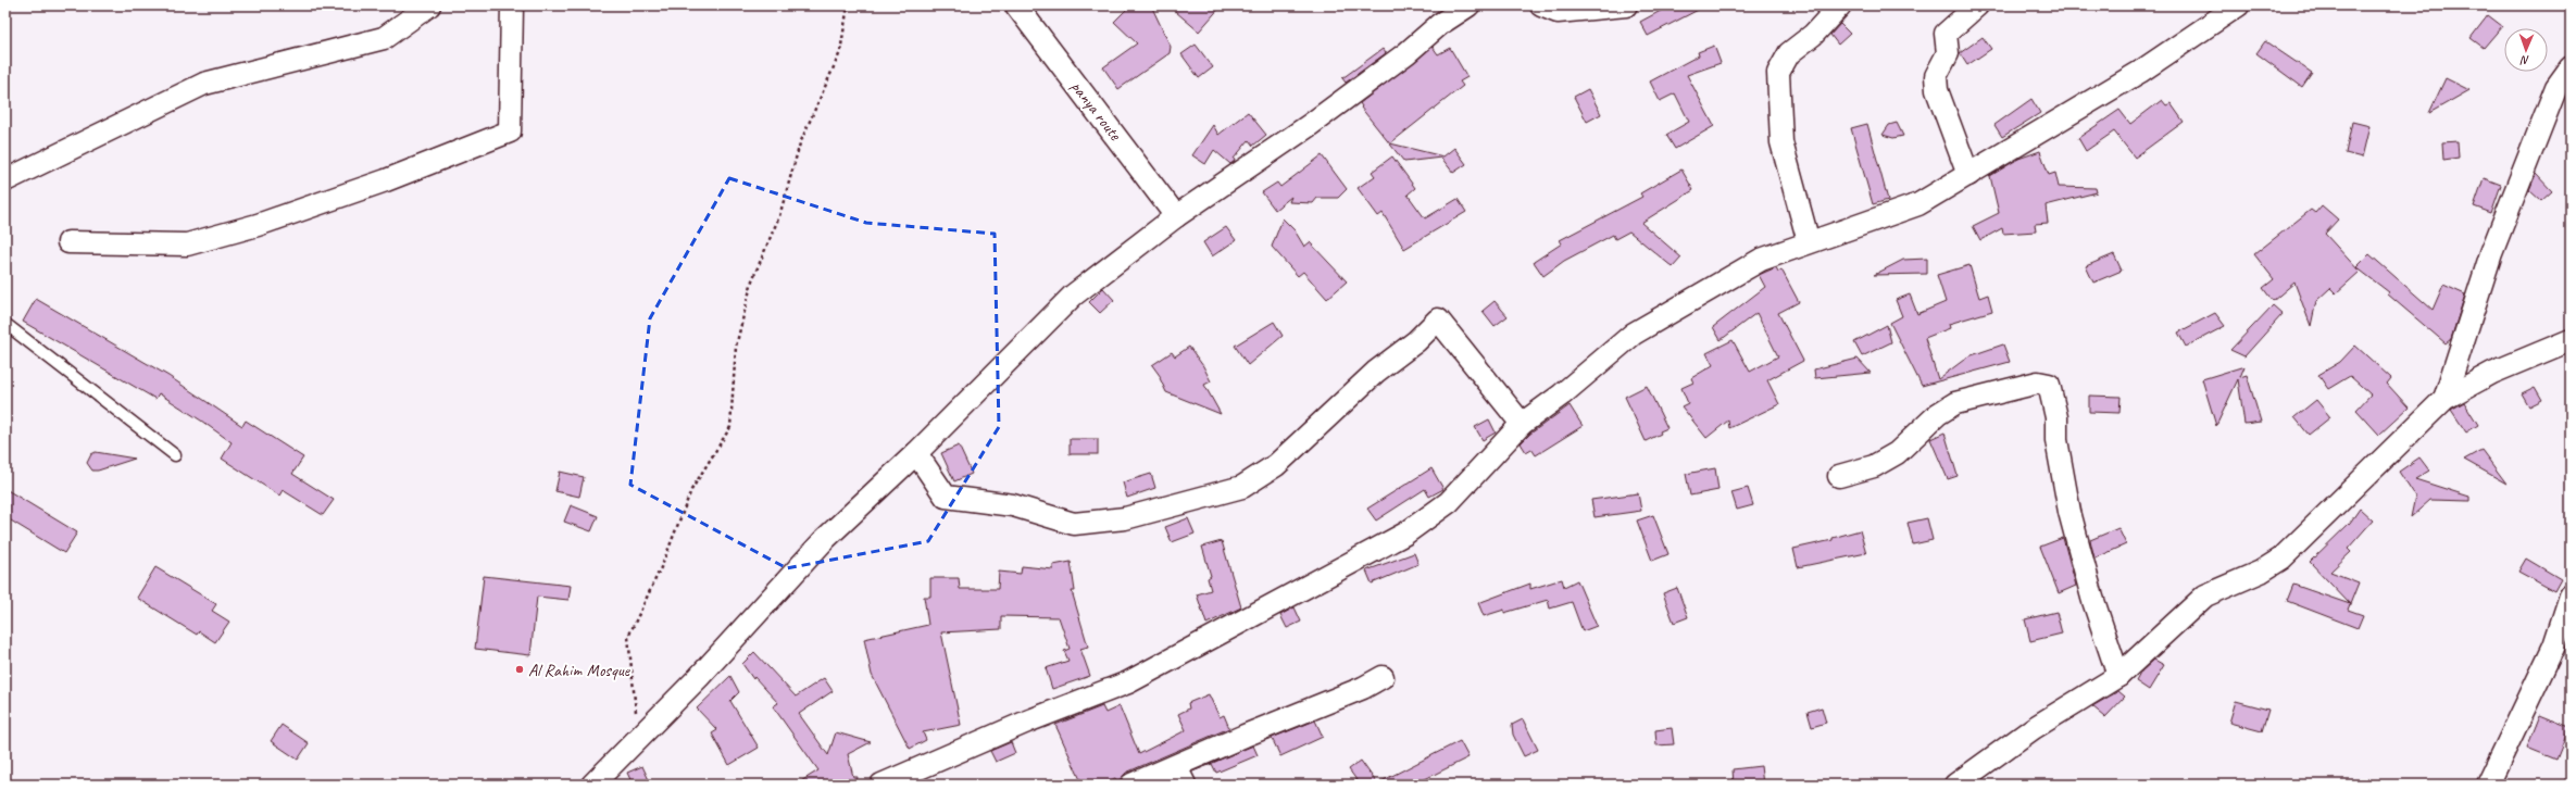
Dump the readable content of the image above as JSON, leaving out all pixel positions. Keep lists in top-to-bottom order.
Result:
{
  "streets": {
    "street": ["panya route"]
  },
  "places": ["Al Rahim Mosque"],
  "north": "bottom"
}
